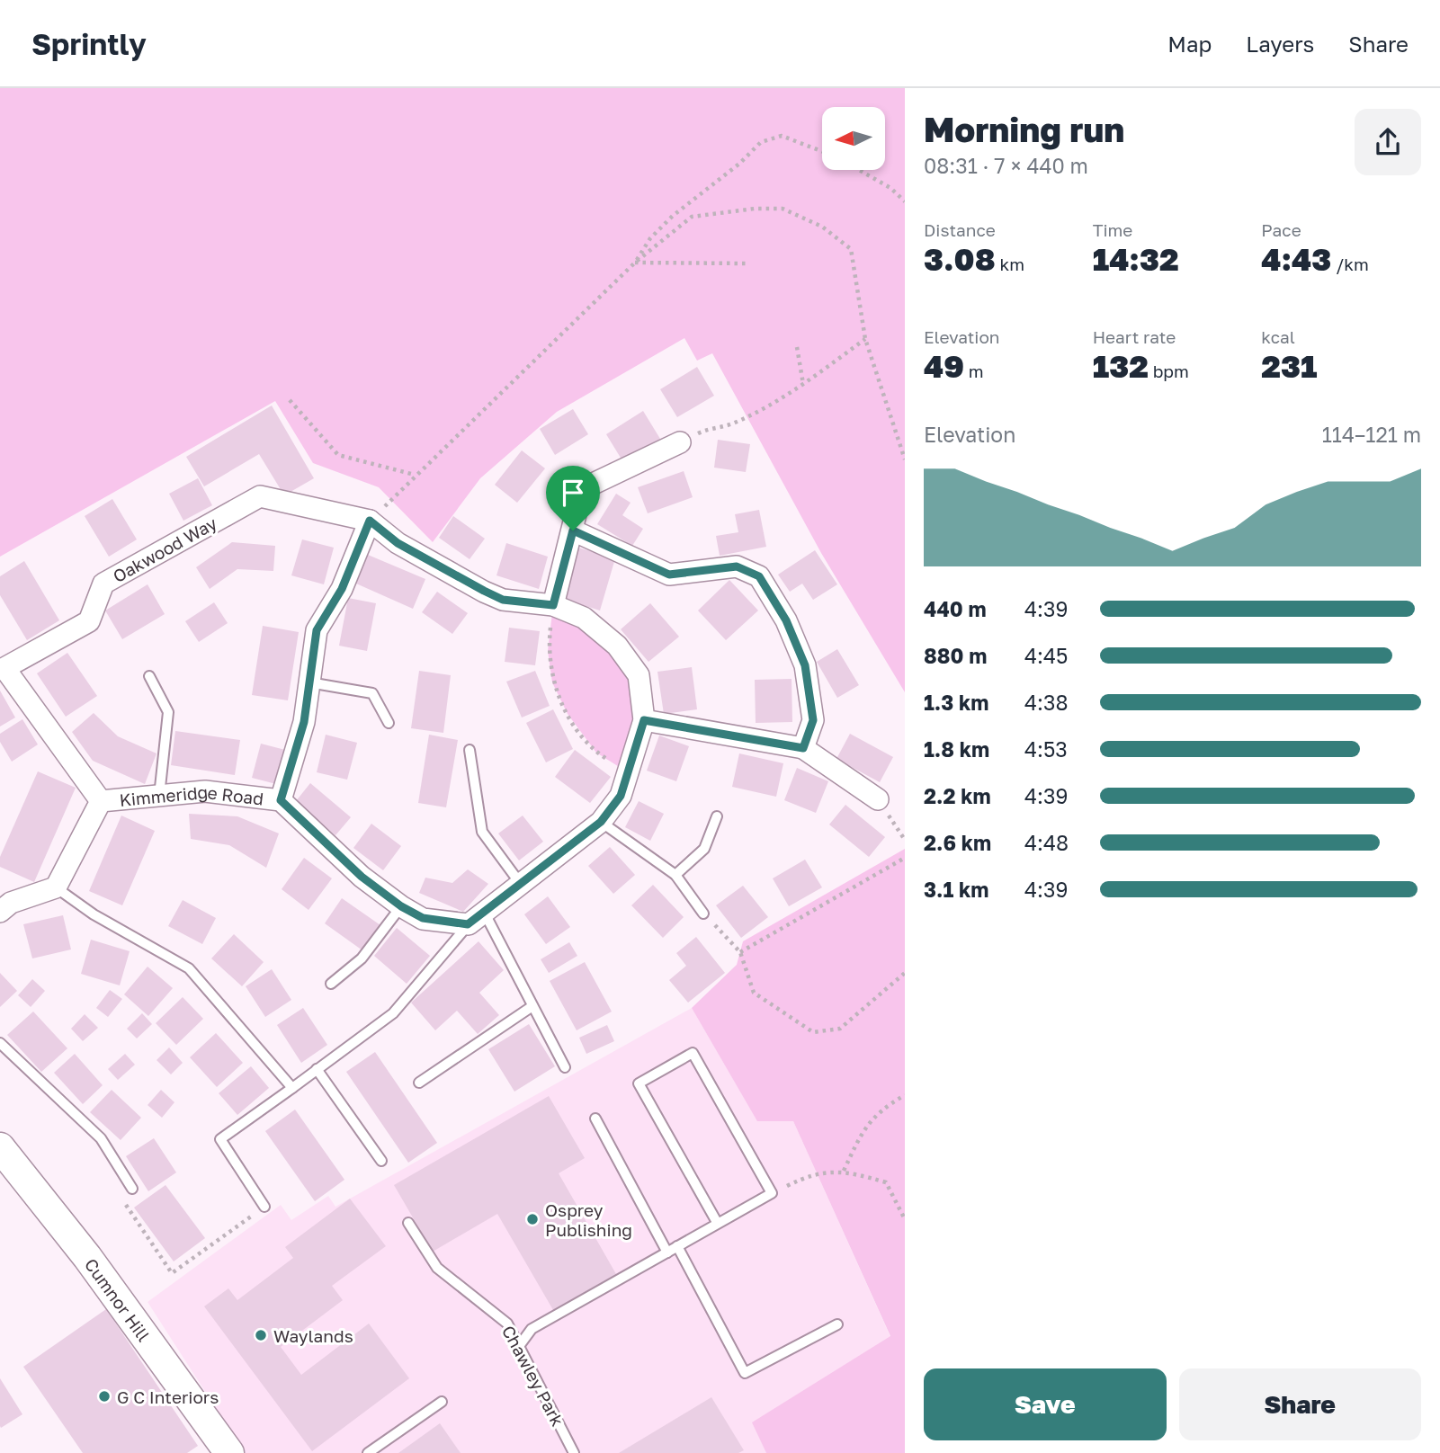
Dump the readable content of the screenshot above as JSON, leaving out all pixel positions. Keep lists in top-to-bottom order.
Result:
{
  "streets": {
    "street": ["Oakwood Way", "Kimmeridge Road", "Cumnor Hill"],
    "lane": ["Chawley Park"]
  },
  "crossings": [
    ["Oakwood Way", "Kimmeridge Road"]
  ],
  "places": ["Osprey Publishing", "Waylands", "G C Interiors"],
  "north": "left",
  "page": {
    "header": "Sprintly",
    "nav": ["Map", "Layers", "Share"],
    "heading": ["Morning run", "08:31 · 7 × 440 m"],
    "stats": [
      ["Distance", "3.08 km"],
      ["Time", "14:32"],
      ["Pace", "4:43 /km"],
      ["Elevation", "49 m"],
      ["Heart rate", "132 bpm"],
      ["kcal", "231"]
    ],
    "chart": ["Elevation", "114–121 m"],
    "list": [
      {
        "name": "440 m",
        "note": "4:39"
      },
      {
        "name": "880 m",
        "note": "4:45"
      },
      {
        "name": "1.3 km",
        "note": "4:38"
      },
      {
        "name": "1.8 km",
        "note": "4:53"
      },
      {
        "name": "2.2 km",
        "note": "4:39"
      },
      {
        "name": "2.6 km",
        "note": "4:48"
      },
      {
        "name": "3.1 km",
        "note": "4:39"
      }
    ],
    "buttons": ["Save", "Share"]
  }
}
